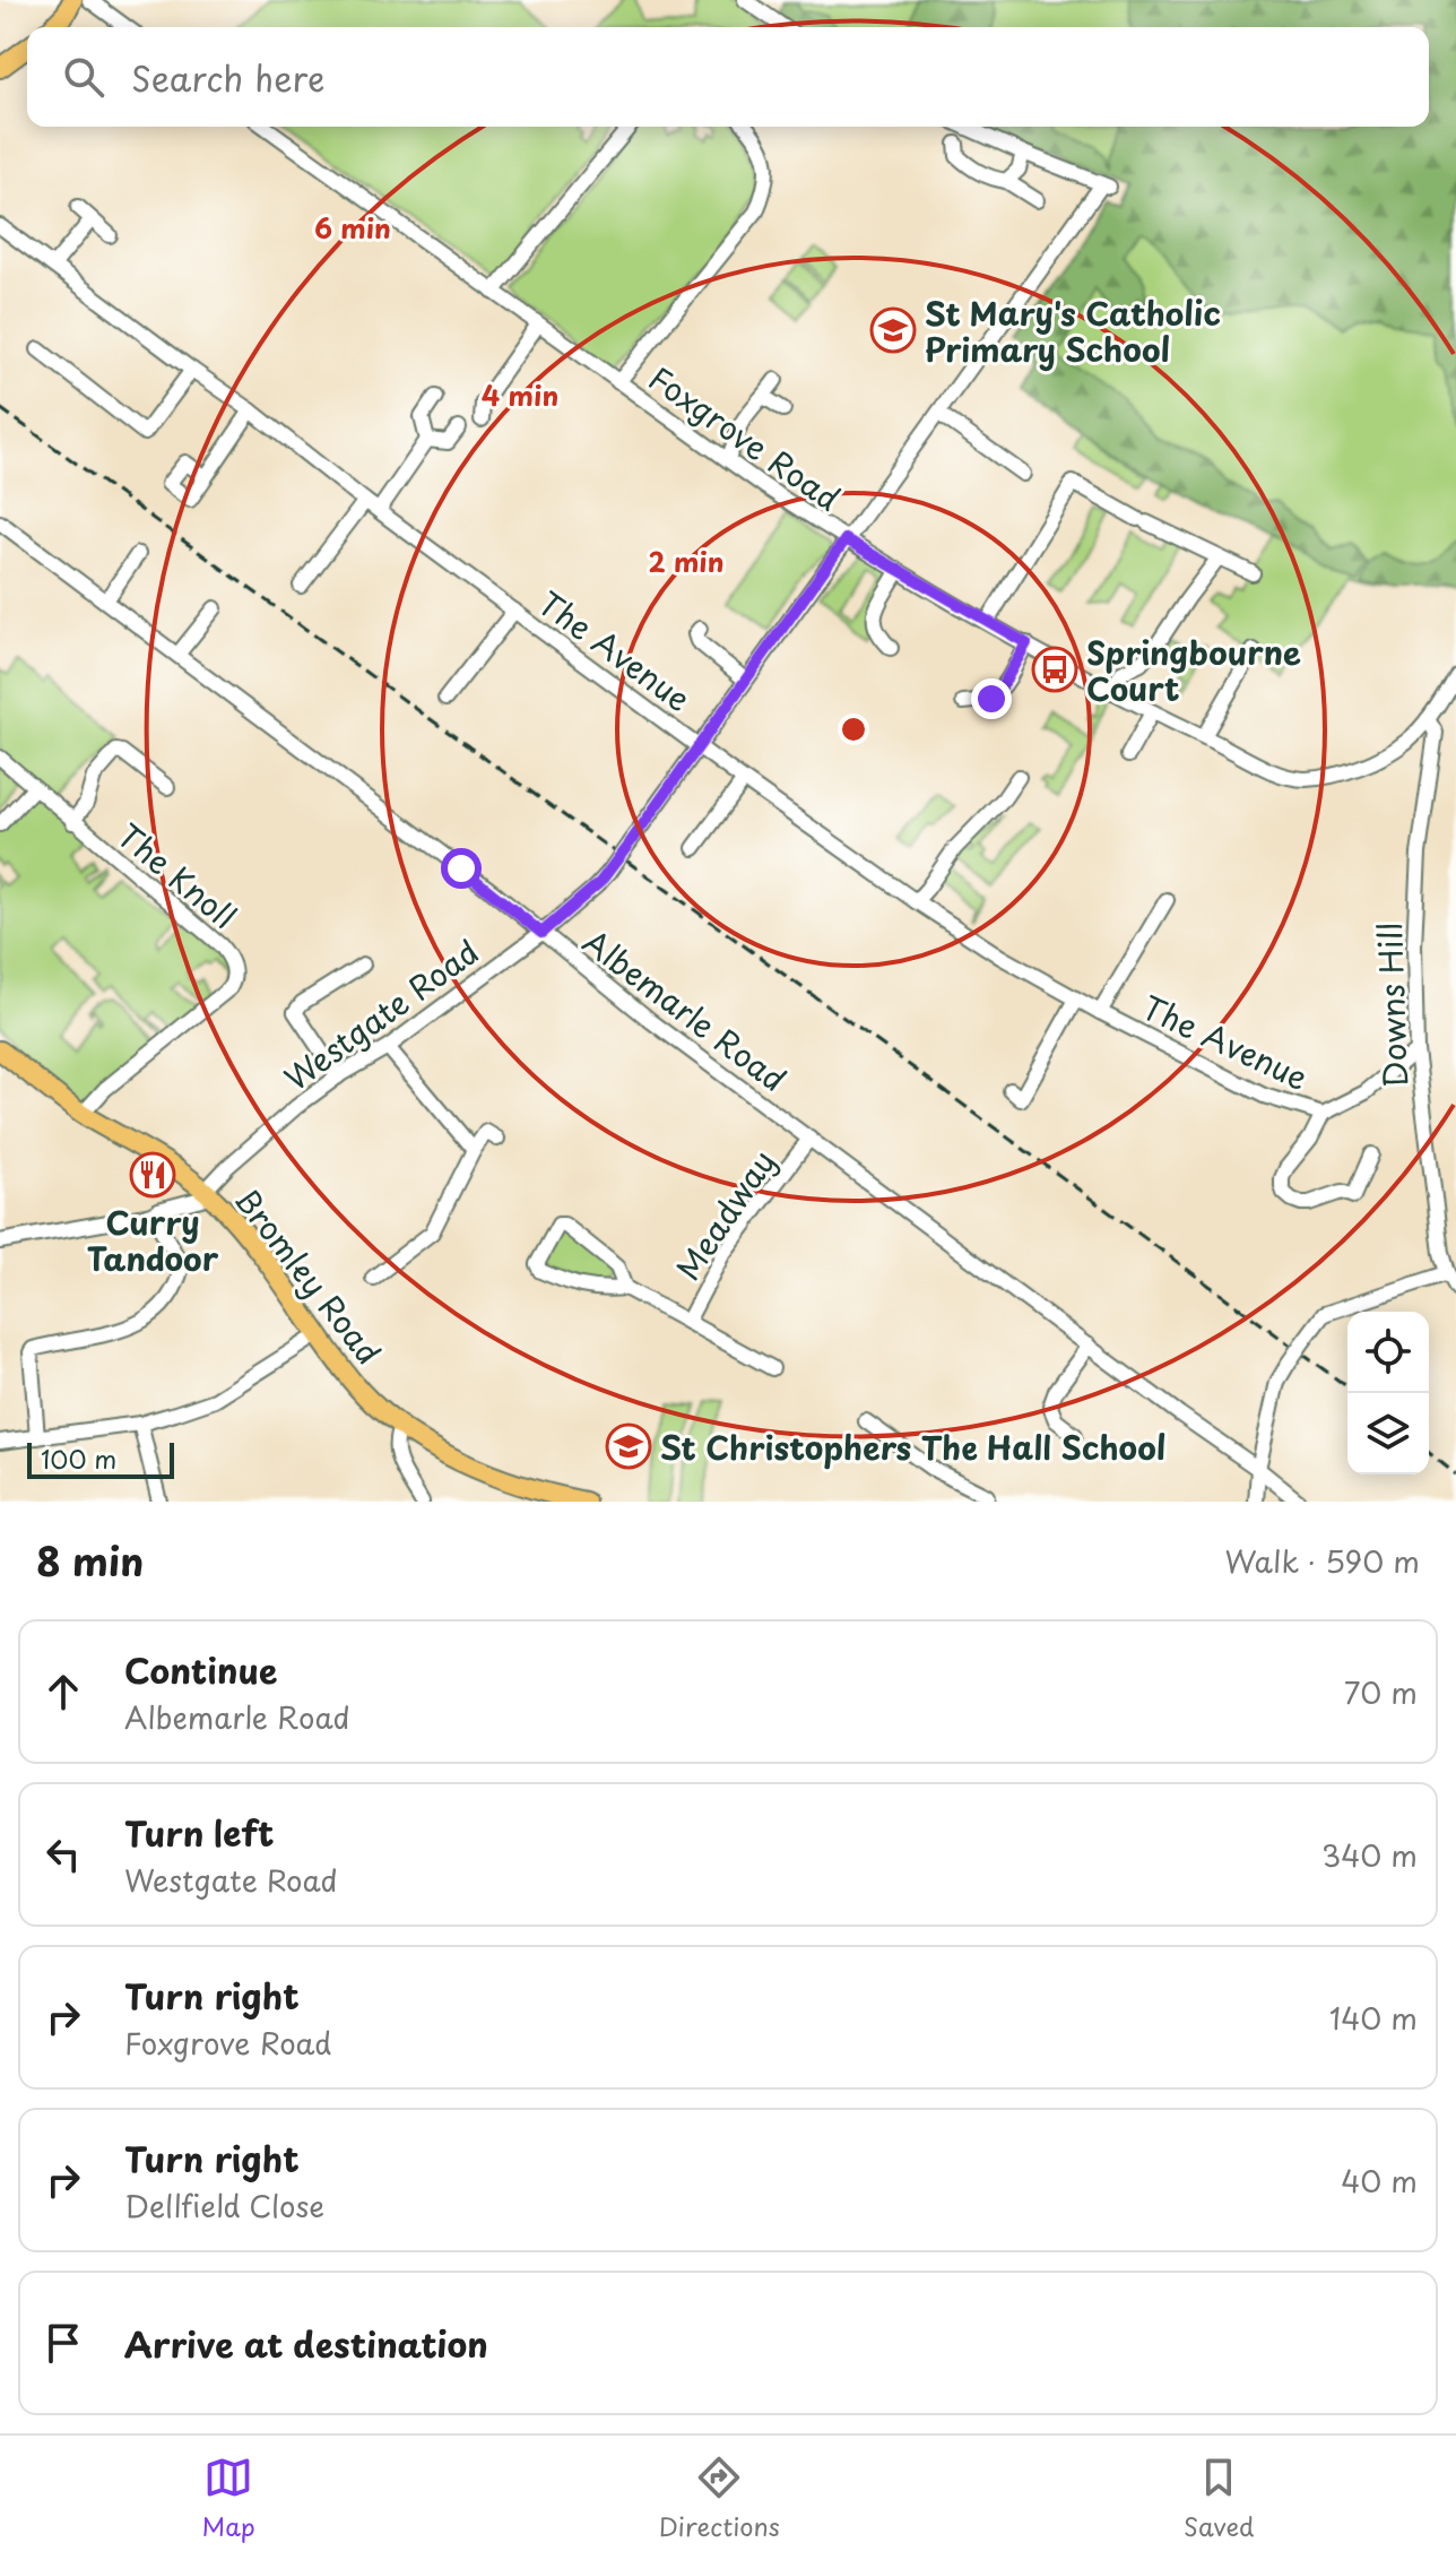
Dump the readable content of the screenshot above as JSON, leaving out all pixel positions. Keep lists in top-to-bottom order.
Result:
{
  "streets": {
    "main road": ["Bromley Road"],
    "street": [
      "Foxgrove Road",
      "The Avenue",
      "The Knoll",
      "Downs Hill",
      "Albemarle Road",
      "Westgate Road",
      "Meadway"
    ]
  },
  "crossings": [
    ["Foxgrove Road", "Downs Hill"],
    ["Foxgrove Road", "Westgate Road"],
    ["The Avenue", "Downs Hill"],
    ["The Avenue", "Westgate Road"],
    ["The Knoll", "Bromley Road"],
    ["Albemarle Road", "Westgate Road"],
    ["Albemarle Road", "Meadway"],
    ["Westgate Road", "Bromley Road"]
  ],
  "places": {
    "school or university": ["St Mary's Catholic Primary School", "St Christophers The Hall School"],
    "bus stop": ["Springbourne Court"],
    "restaurant": ["Curry Tandoor"]
  },
  "scale_bar": "100 m",
  "page": {
    "search": "Search here",
    "scale": "100 m",
    "heading": ["8 min", "Walk · 590 m"],
    "list": [
      ["Continue", "Albemarle Road", "70 m"],
      ["Turn left", "Westgate Road", "340 m"],
      ["Turn right", "Foxgrove Road", "140 m"],
      ["Turn right", "Dellfield Close", "40 m"],
      "Arrive at destination"
    ],
    "nav": ["Map", "Directions", "Saved"]
  },
  "rings": ["6 min", "4 min", "2 min"]
}
